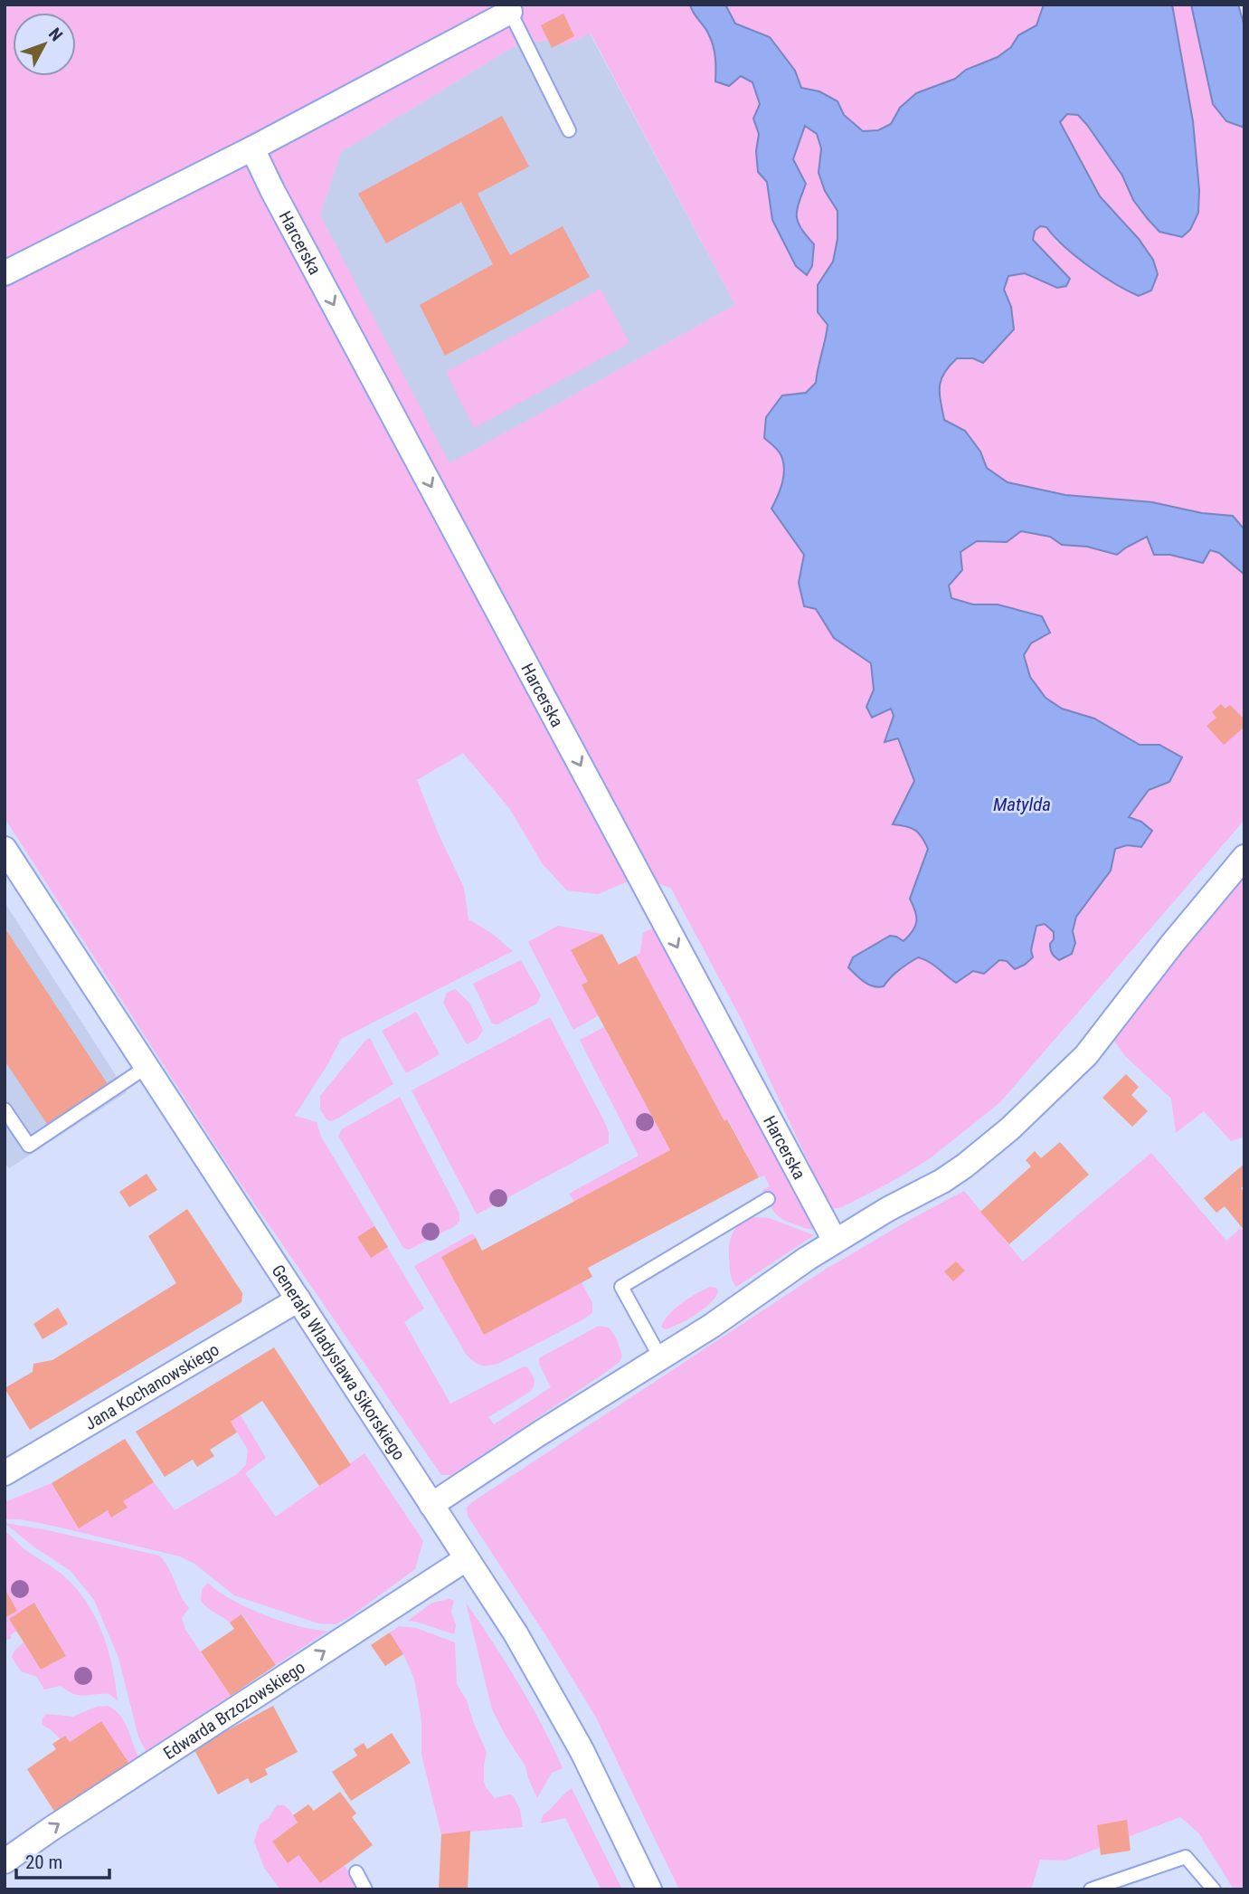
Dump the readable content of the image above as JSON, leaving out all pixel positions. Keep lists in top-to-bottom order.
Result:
{
  "streets": {
    "street": [
      "Harcerska",
      "Generała Władysława Sikorskiego",
      "Jana Kochanowskiego",
      "Edwarda Brzozowskiego"
    ]
  },
  "crossings": [
    ["Generała Władysława Sikorskiego", "Jana Kochanowskiego"],
    ["Generała Władysława Sikorskiego", "Edwarda Brzozowskiego"]
  ],
  "one_way": ["Harcerska", "Edwarda Brzozowskiego"],
  "water": ["Matylda"],
  "scale_bar": "20 m",
  "north": "top right"
}
